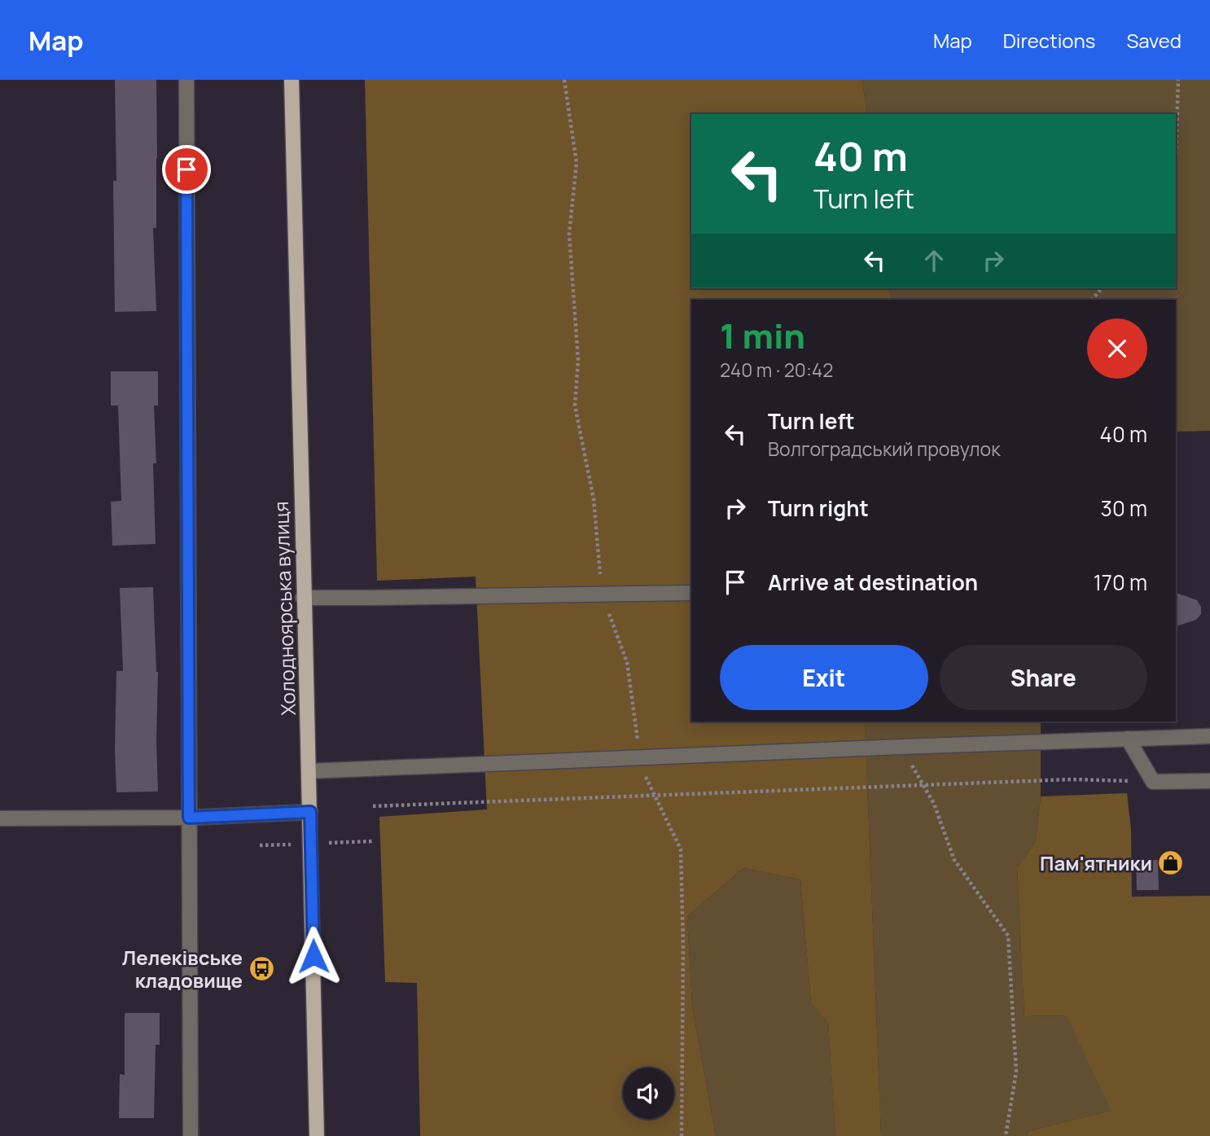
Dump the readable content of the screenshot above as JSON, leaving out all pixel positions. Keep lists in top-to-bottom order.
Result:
{
  "streets": {
    "main road": ["Холодноярська вулиця"]
  },
  "places": {
    "shop": ["Пам'ятники"],
    "bus stop": ["Лелеківське кладовище"]
  },
  "page": {
    "header": "Map",
    "nav": ["Map", "Directions", "Saved"],
    "turn": ["40 m", "Turn left"],
    "heading": ["1 min", "240 m · 20:42"],
    "list": [
      {
        "name": "Turn left",
        "note": "Волгоградський провулок",
        "value": "40 m"
      },
      {
        "name": "Turn right",
        "value": "30 m"
      },
      {
        "name": "Arrive at destination",
        "value": "170 m"
      }
    ],
    "buttons": ["Exit", "Share"]
  }
}
